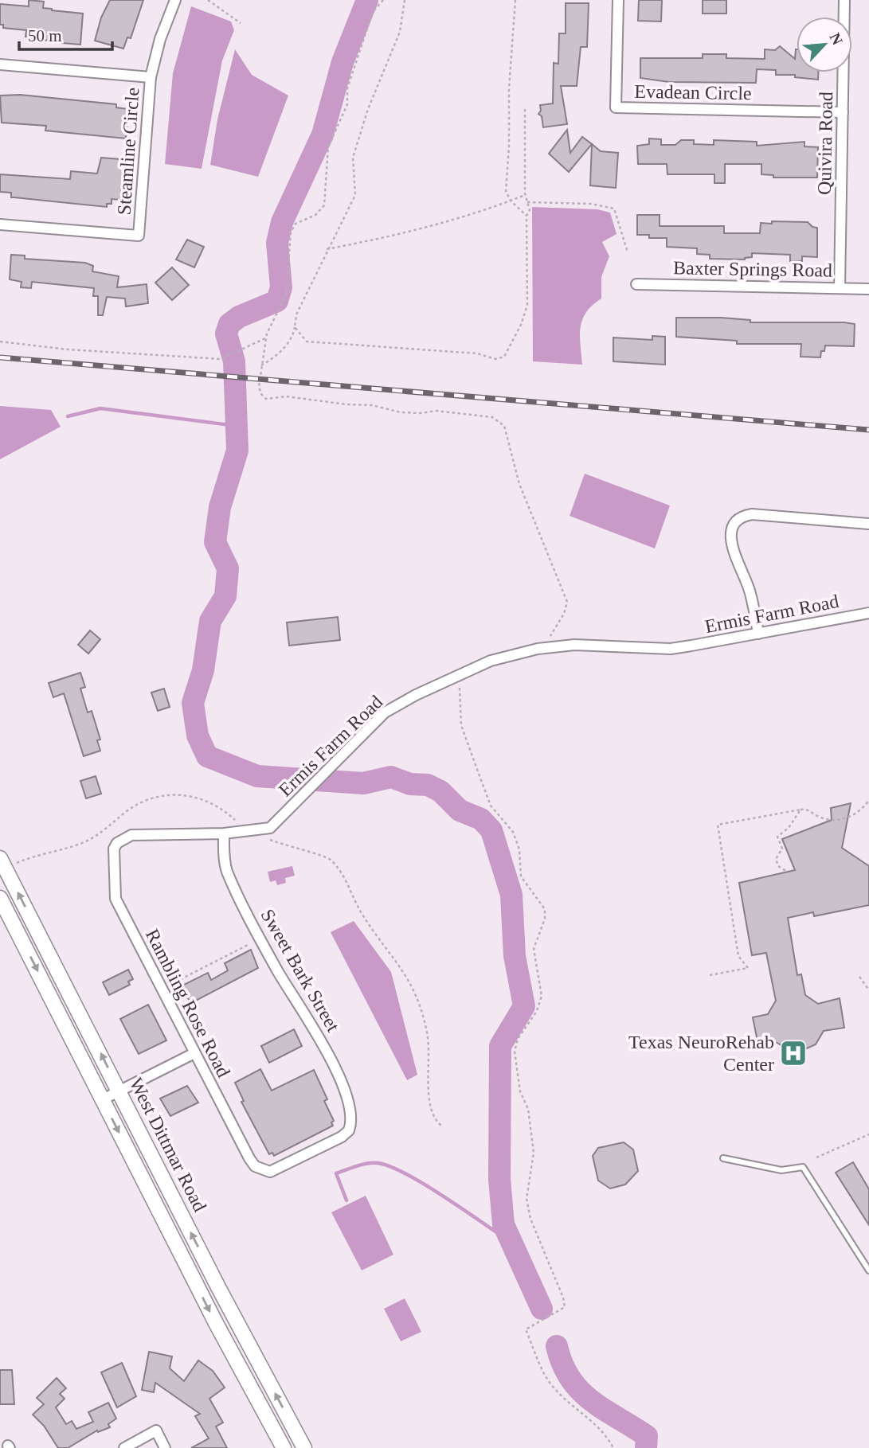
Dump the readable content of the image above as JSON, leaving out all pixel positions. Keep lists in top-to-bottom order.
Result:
{
  "streets": {
    "street": [
      "Evadean Circle",
      "Quivira Road",
      "Steamline Circle",
      "Baxter Springs Road",
      "Ermis Farm Road",
      "Sweet Bark Street",
      "Rambling Rose Road",
      "West Dittmar Road"
    ]
  },
  "crossings": [
    ["Evadean Circle", "Quivira Road"],
    ["Quivira Road", "Baxter Springs Road"],
    ["Ermis Farm Road", "Sweet Bark Street"],
    ["Ermis Farm Road", "Rambling Rose Road"],
    ["Sweet Bark Street", "Rambling Rose Road"]
  ],
  "places": {
    "hospital": ["Texas NeuroRehab Center"]
  },
  "scale_bar": "50 m",
  "north": "top right"
}
